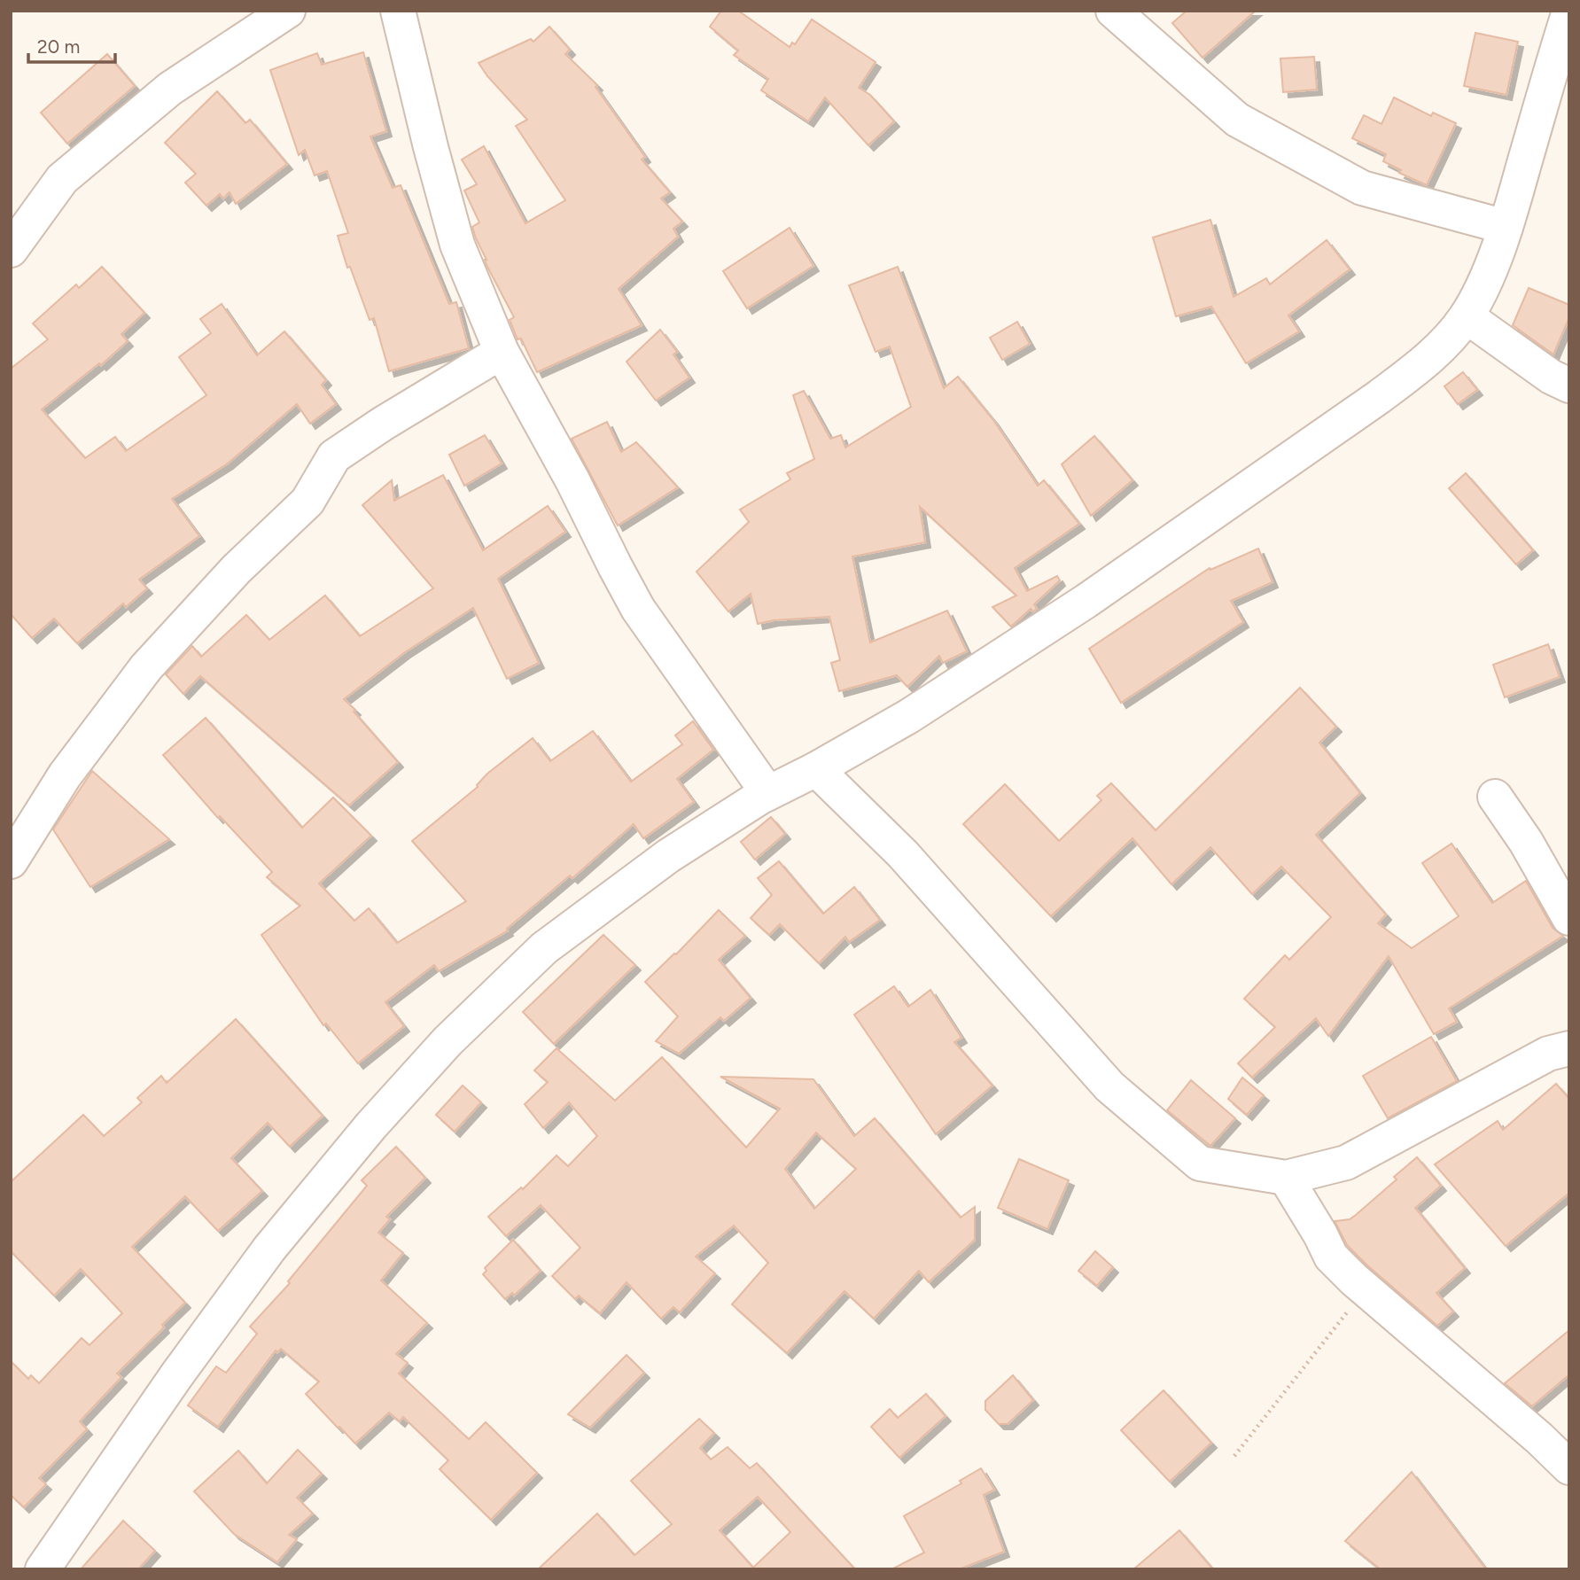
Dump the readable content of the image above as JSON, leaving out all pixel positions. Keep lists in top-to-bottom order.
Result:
{
  "scale_bar": "20 m"
}
